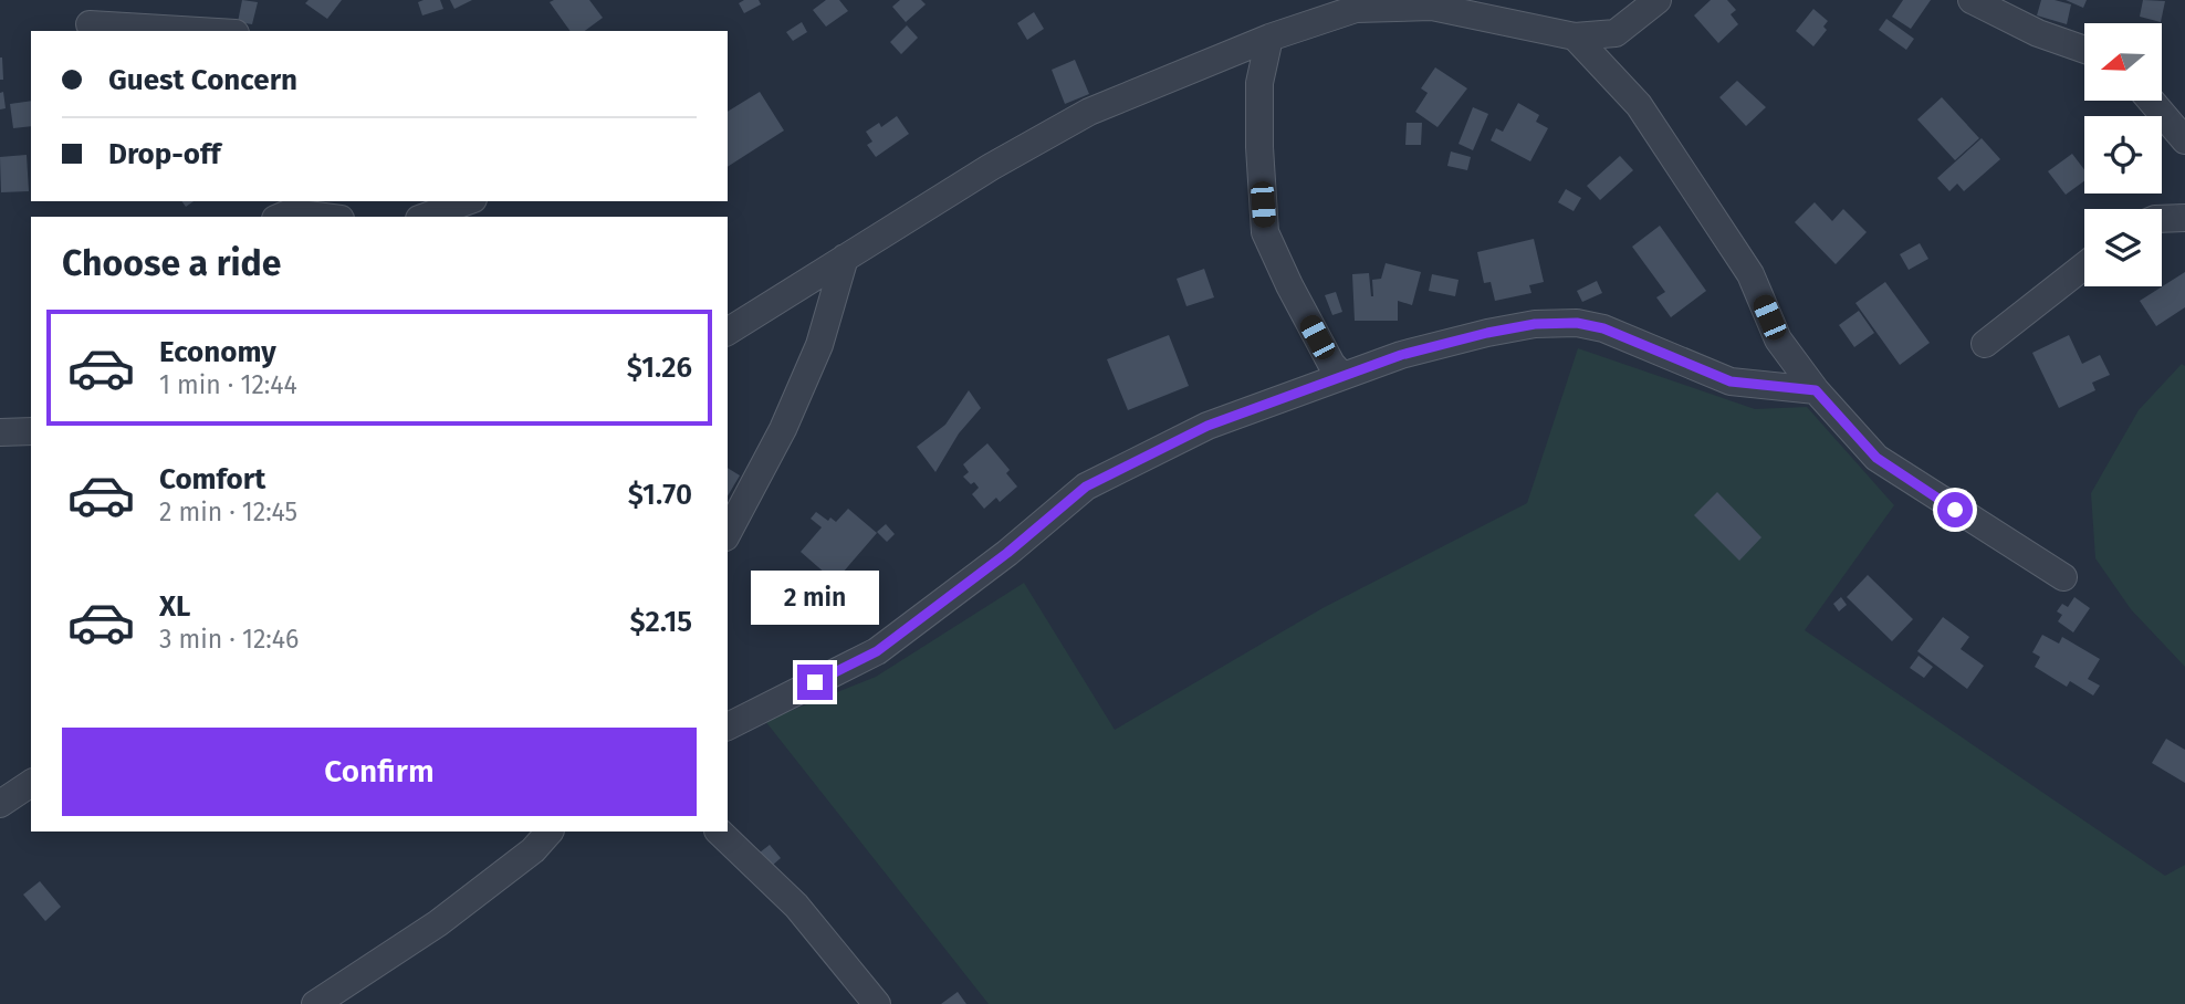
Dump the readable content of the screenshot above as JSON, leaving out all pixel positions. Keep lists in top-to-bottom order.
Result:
{
  "north": "left",
  "page": {
    "banner": ["Guest Concern", "Drop-off"],
    "heading": "Choose a ride",
    "list": [
      {
        "name": "Economy",
        "note": "1 min · 12:44",
        "value": "$1.26"
      },
      {
        "name": "Comfort",
        "note": "2 min · 12:45",
        "value": "$1.70"
      },
      {
        "name": "XL",
        "note": "3 min · 12:46",
        "value": "$2.15"
      }
    ],
    "bubble": "2 min",
    "buttons": "Confirm"
  }
}
